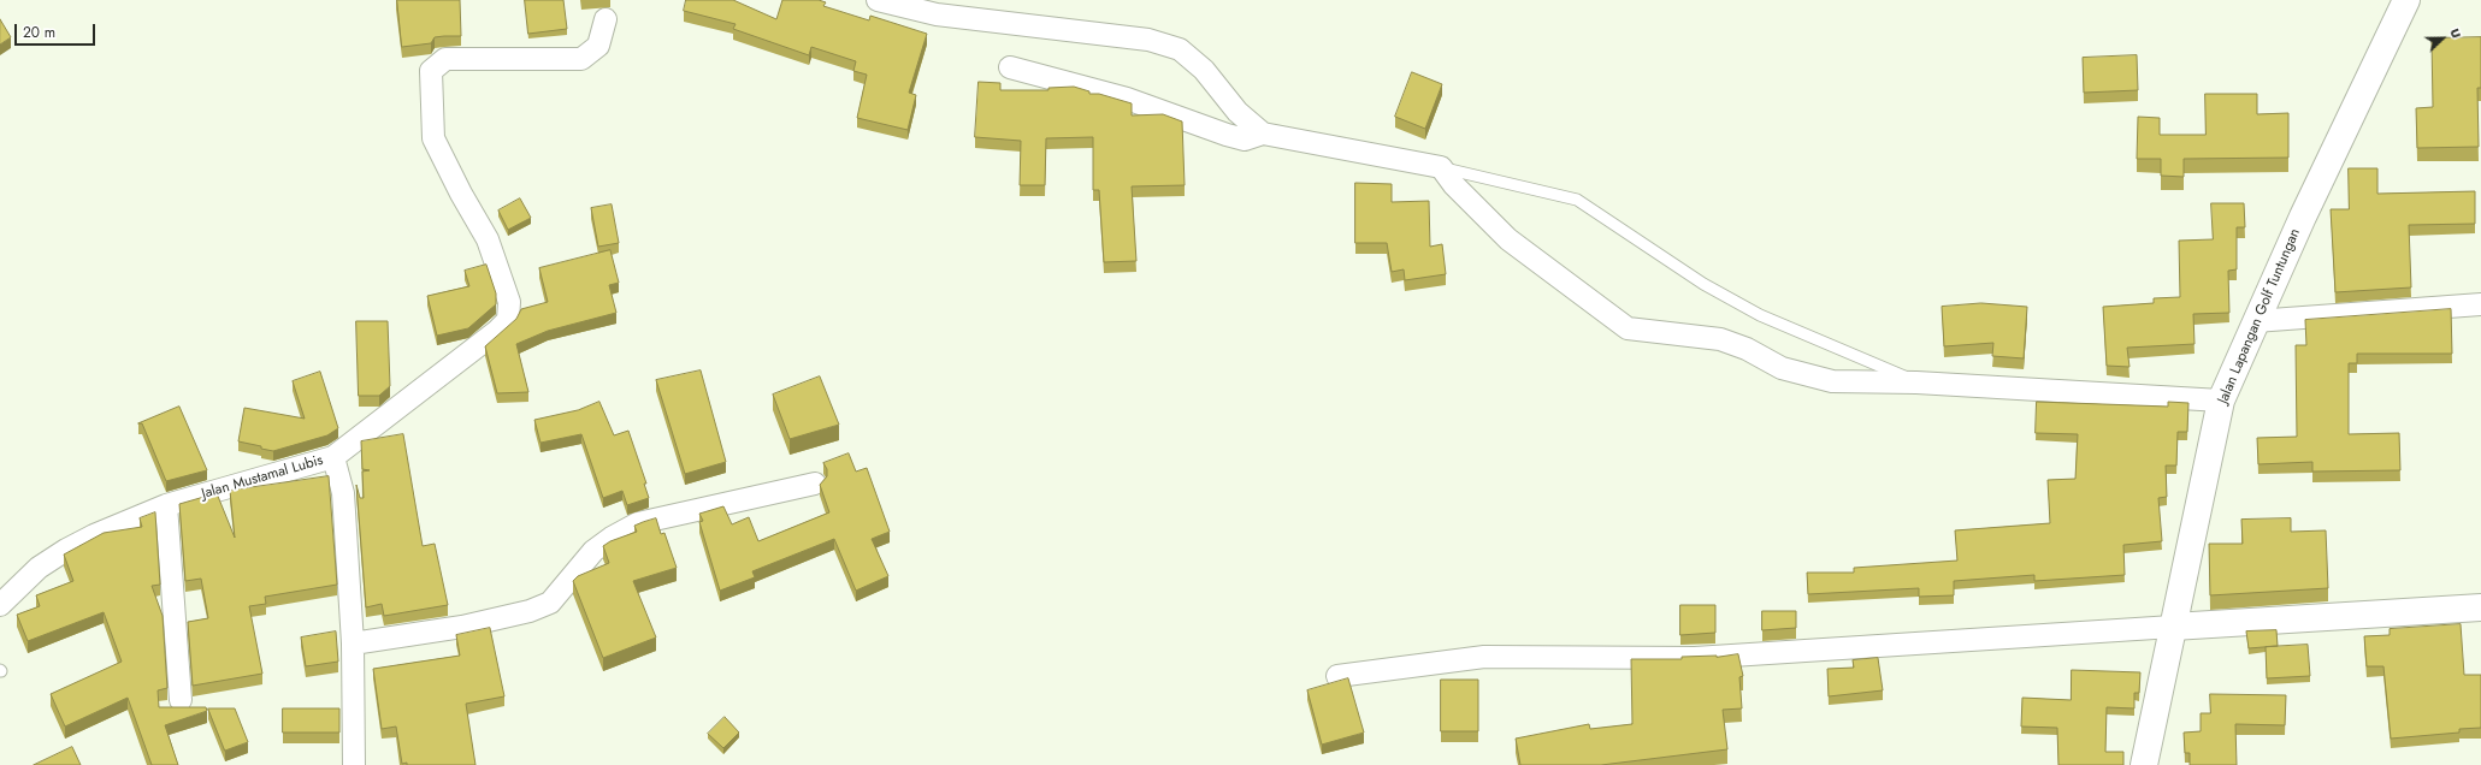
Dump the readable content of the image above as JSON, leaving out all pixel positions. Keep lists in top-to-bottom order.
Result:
{
  "streets": {
    "main road": ["Jalan Lapangan Golf Tuntungan"],
    "street": ["Jalan Mustamal Lubis"]
  },
  "scale_bar": "20 m",
  "north": "right"
}
